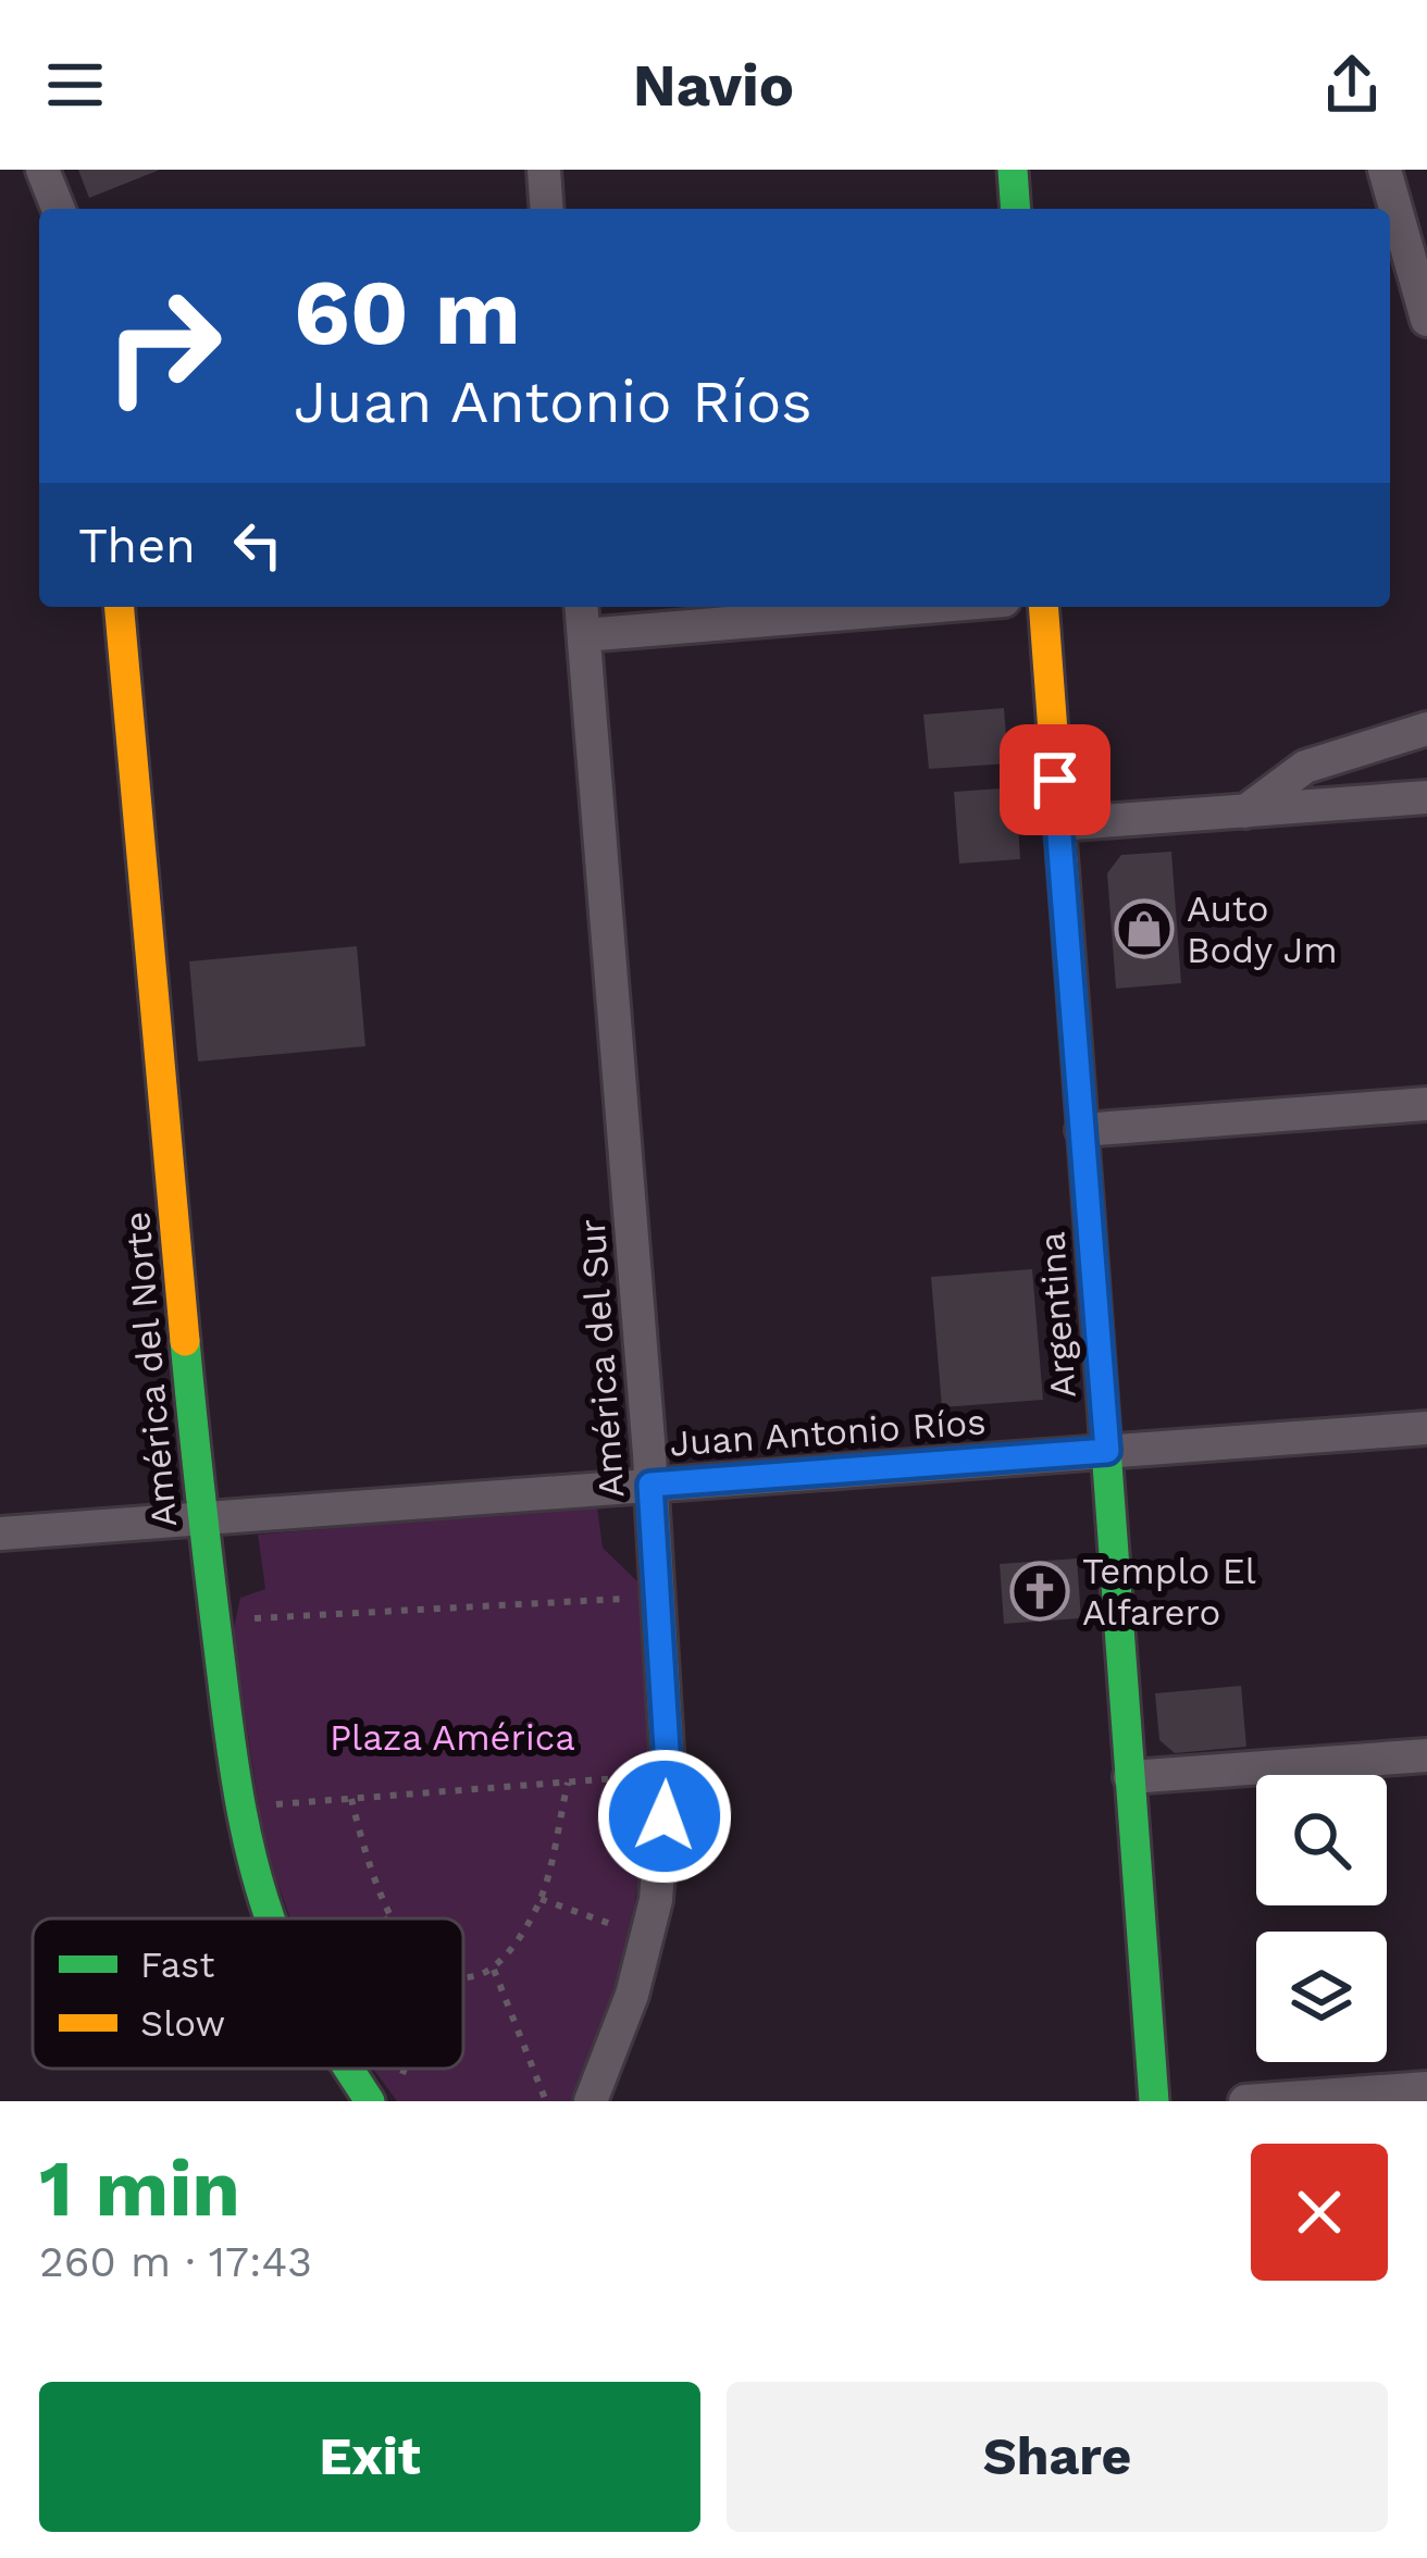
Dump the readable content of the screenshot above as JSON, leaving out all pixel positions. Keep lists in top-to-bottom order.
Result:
{
  "streets": {
    "street": [
      "Argentina",
      "América del Sur",
      "América del Norte",
      "Juan Antonio Ríos"
    ]
  },
  "crossings": [
    ["Argentina", "Juan Antonio Ríos"],
    ["América del Sur", "Juan Antonio Ríos"],
    ["América del Norte", "Juan Antonio Ríos"]
  ],
  "parks": ["Plaza América"],
  "places": {
    "shop": ["Auto Body Jm"],
    "church": ["Templo El Alfarero"]
  },
  "legend": ["Fast", "Slow"],
  "page": {
    "header": "Navio",
    "turn": ["60 m", "Juan Antonio Ríos"],
    "then": "Then",
    "heading": ["1 min", "260 m · 17:43"],
    "buttons": ["Exit", "Share"]
  }
}
